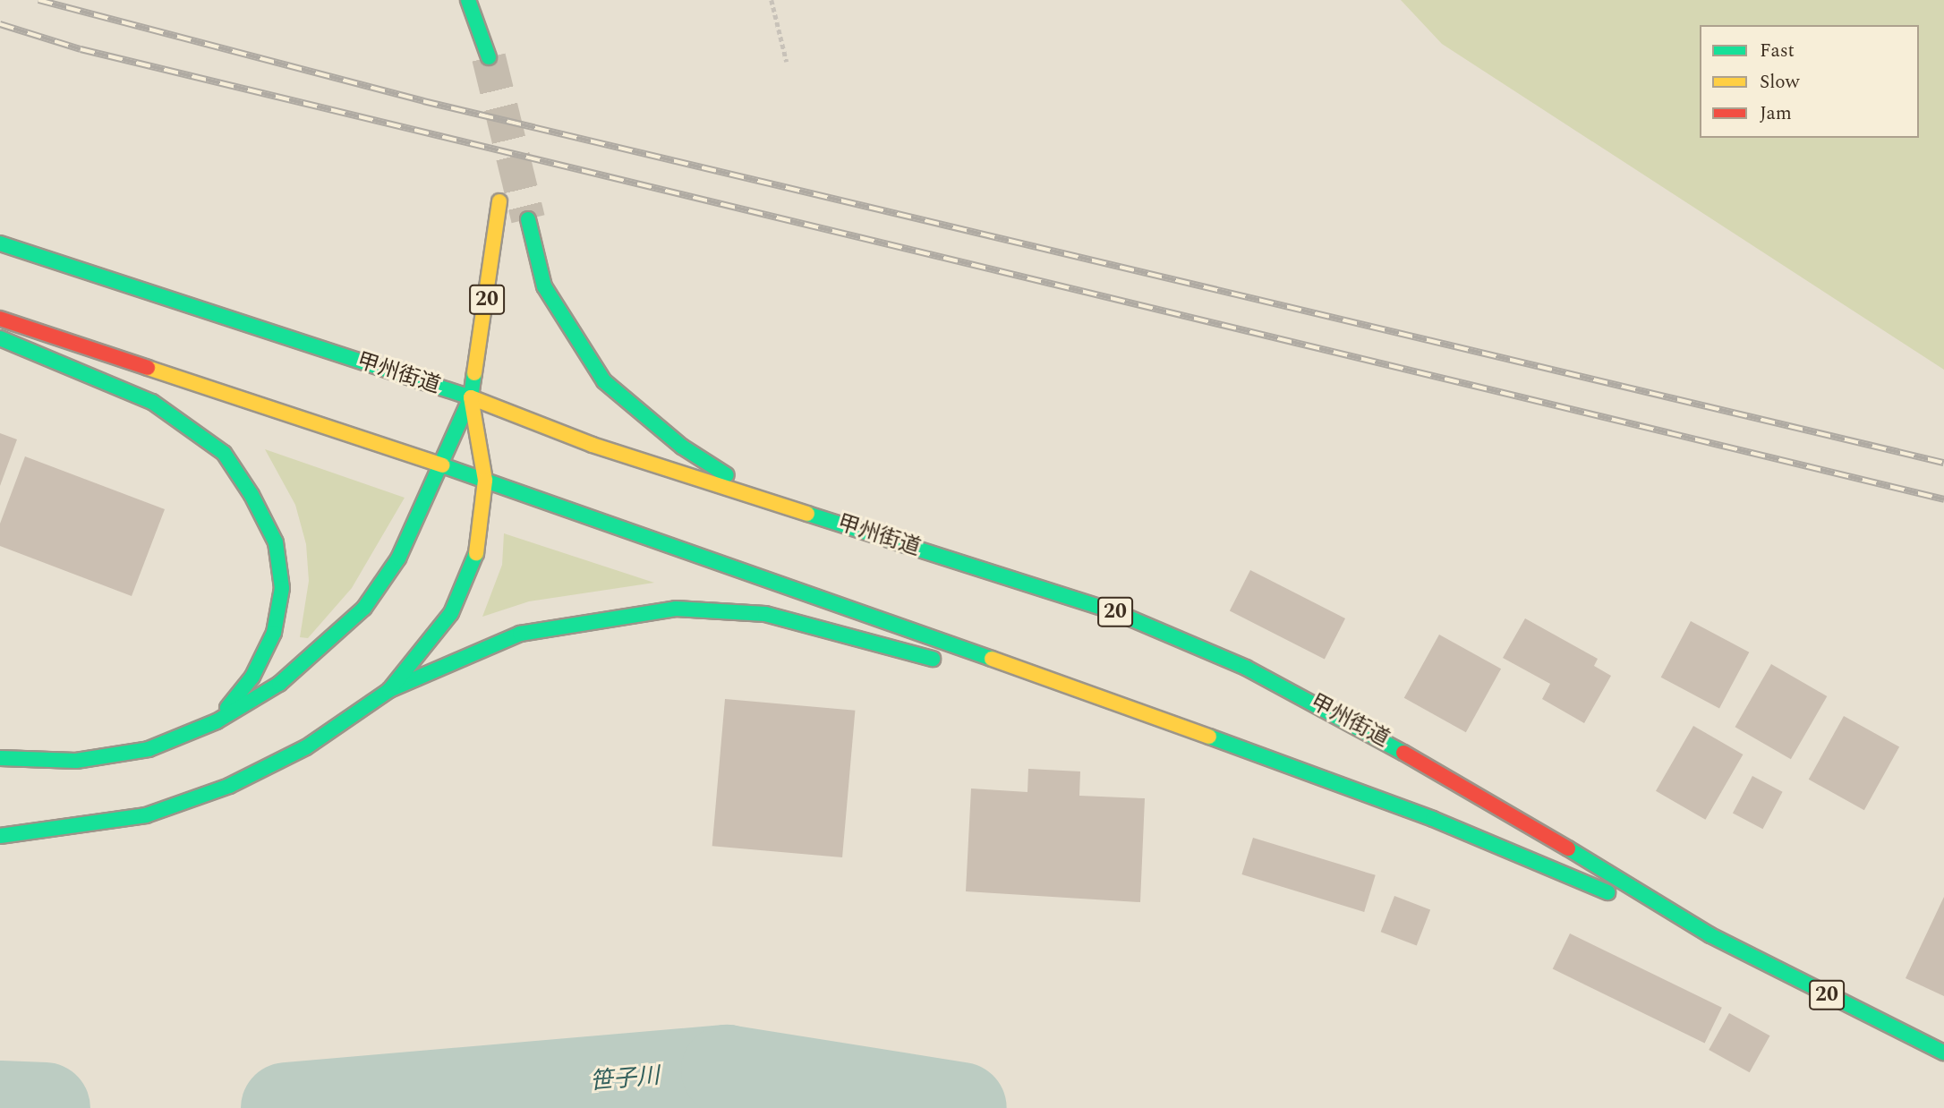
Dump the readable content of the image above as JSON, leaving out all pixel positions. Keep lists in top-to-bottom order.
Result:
{
  "streets": {
    "main road": ["20", "甲州街道"]
  },
  "crossings": [
    ["20", "甲州街道"]
  ],
  "water": ["笹子川"],
  "legend": ["Fast", "Slow", "Jam"]
}
